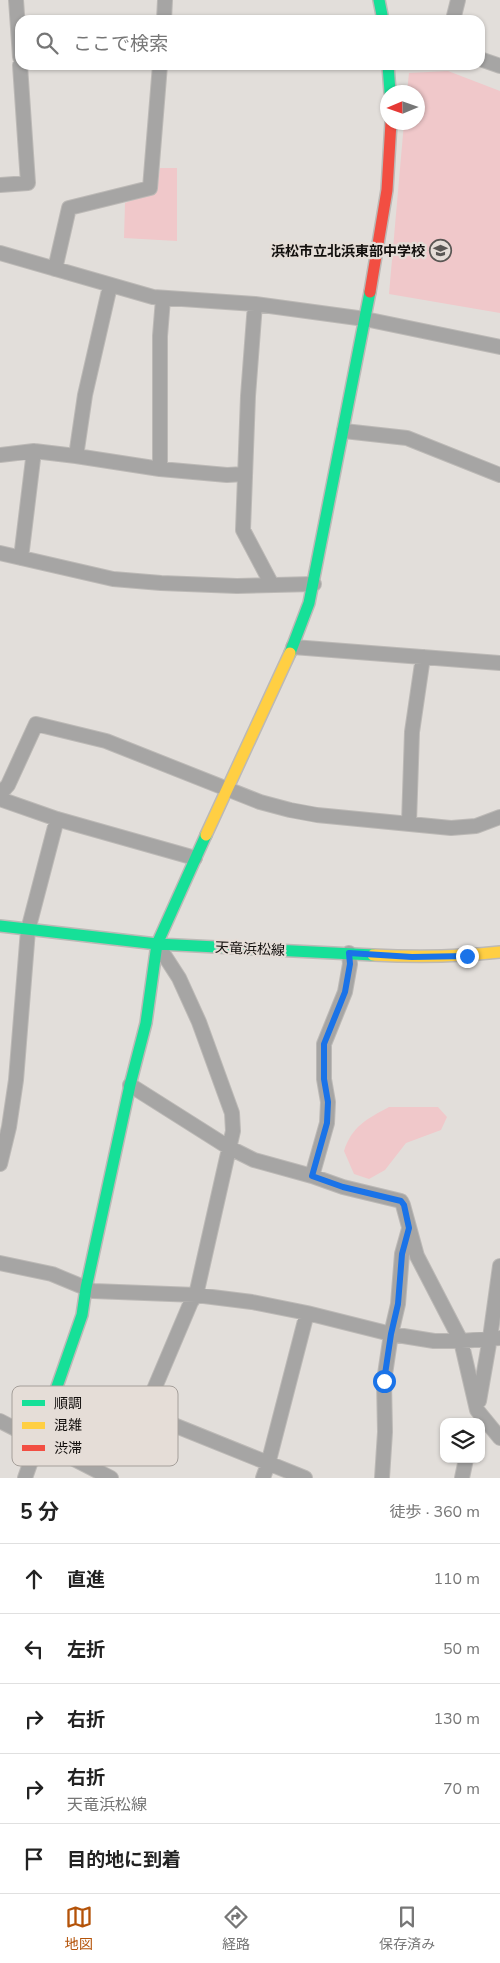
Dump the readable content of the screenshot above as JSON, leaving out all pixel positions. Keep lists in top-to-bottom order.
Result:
{
  "streets": {
    "street": ["天竜浜松線"]
  },
  "places": {
    "school or university": ["浜松市立北浜東部中学校"]
  },
  "legend": ["順調", "混雑", "渋滞"],
  "north": "left",
  "page": {
    "search": "ここで検索",
    "heading": ["5 分", "徒歩 · 360 m"],
    "list": [
      ["直進", "110 m"],
      ["左折", "50 m"],
      ["右折", "130 m"],
      ["右折", "天竜浜松線", "70 m"],
      "目的地に到着"
    ],
    "nav": ["地図", "経路", "保存済み"]
  }
}
